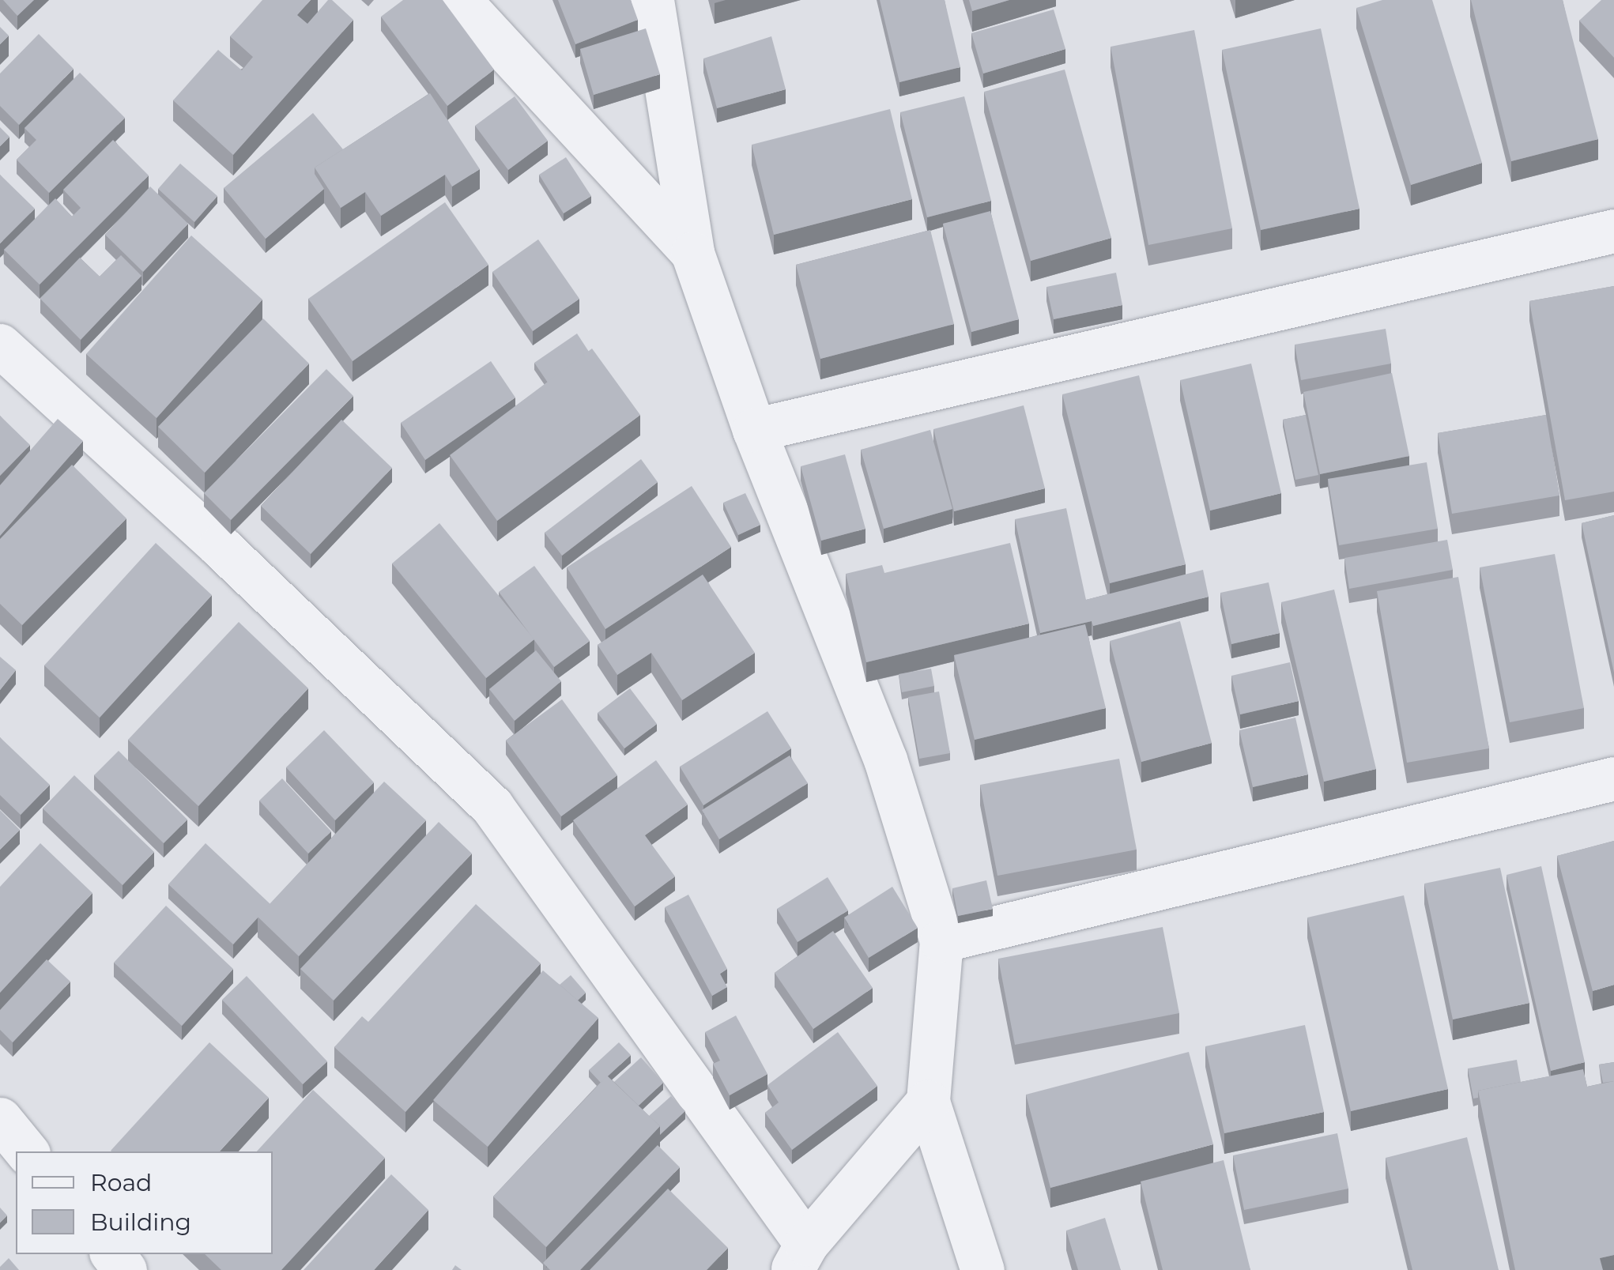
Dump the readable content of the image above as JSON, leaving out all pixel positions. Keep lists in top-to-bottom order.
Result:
{
  "legend": ["Road", "Building"]
}
